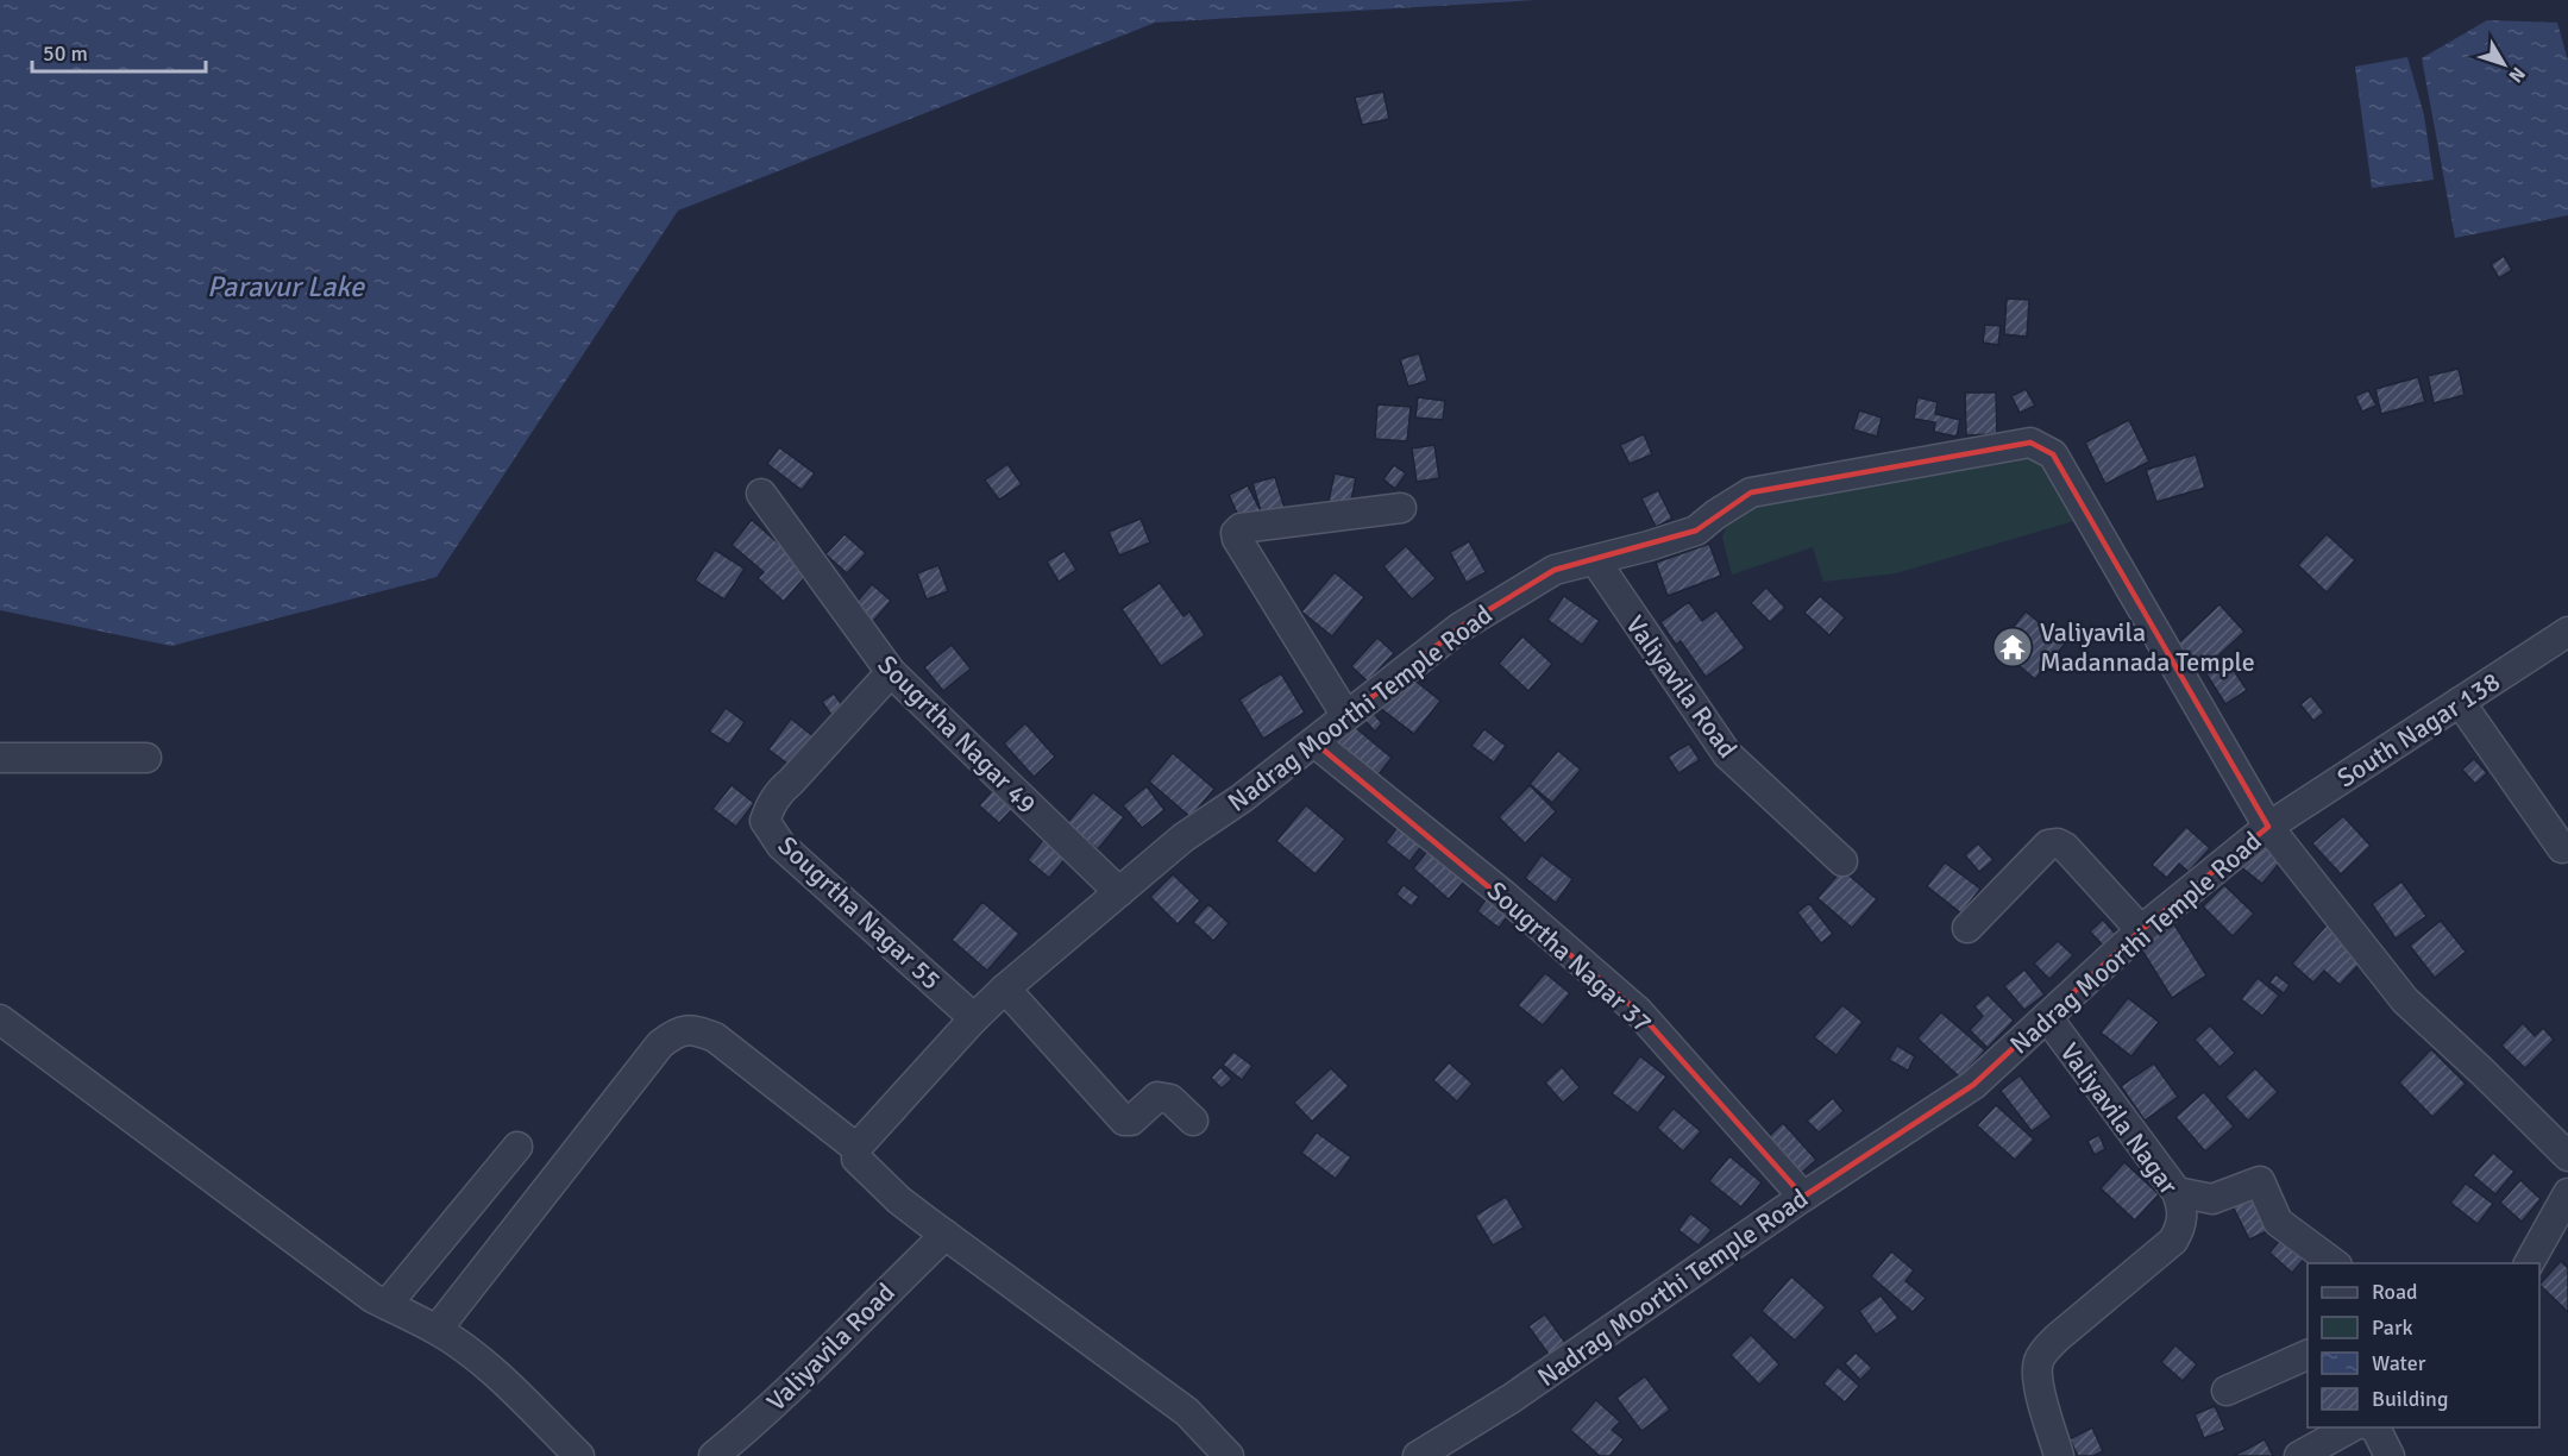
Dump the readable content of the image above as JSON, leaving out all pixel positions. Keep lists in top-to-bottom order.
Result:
{
  "streets": {
    "street": [
      "Valiyavila Road",
      "Nadrag Moorthi Temple Road",
      "South Nagar 138",
      "Sougrtha Nagar 49",
      "Sougrtha Nagar 55",
      "Sougrtha Nagar 37",
      "Valiyavila Nagar"
    ]
  },
  "crossings": [
    ["Valiyavila Road", "Nadrag Moorthi Temple Road"],
    ["Nadrag Moorthi Temple Road", "South Nagar 138"],
    ["Nadrag Moorthi Temple Road", "Sougrtha Nagar 49"],
    ["Nadrag Moorthi Temple Road", "Sougrtha Nagar 55"],
    ["Nadrag Moorthi Temple Road", "Sougrtha Nagar 37"],
    ["Nadrag Moorthi Temple Road", "Valiyavila Nagar"],
    ["Sougrtha Nagar 49", "Sougrtha Nagar 55"]
  ],
  "water": ["Paravur Lake"],
  "places": {
    "temple": ["Valiyavila Madannada Temple"]
  },
  "legend": [
    "Road",
    "Park",
    "Water",
    "Building"
  ],
  "scale_bar": "50 m",
  "north": "bottom right"
}
